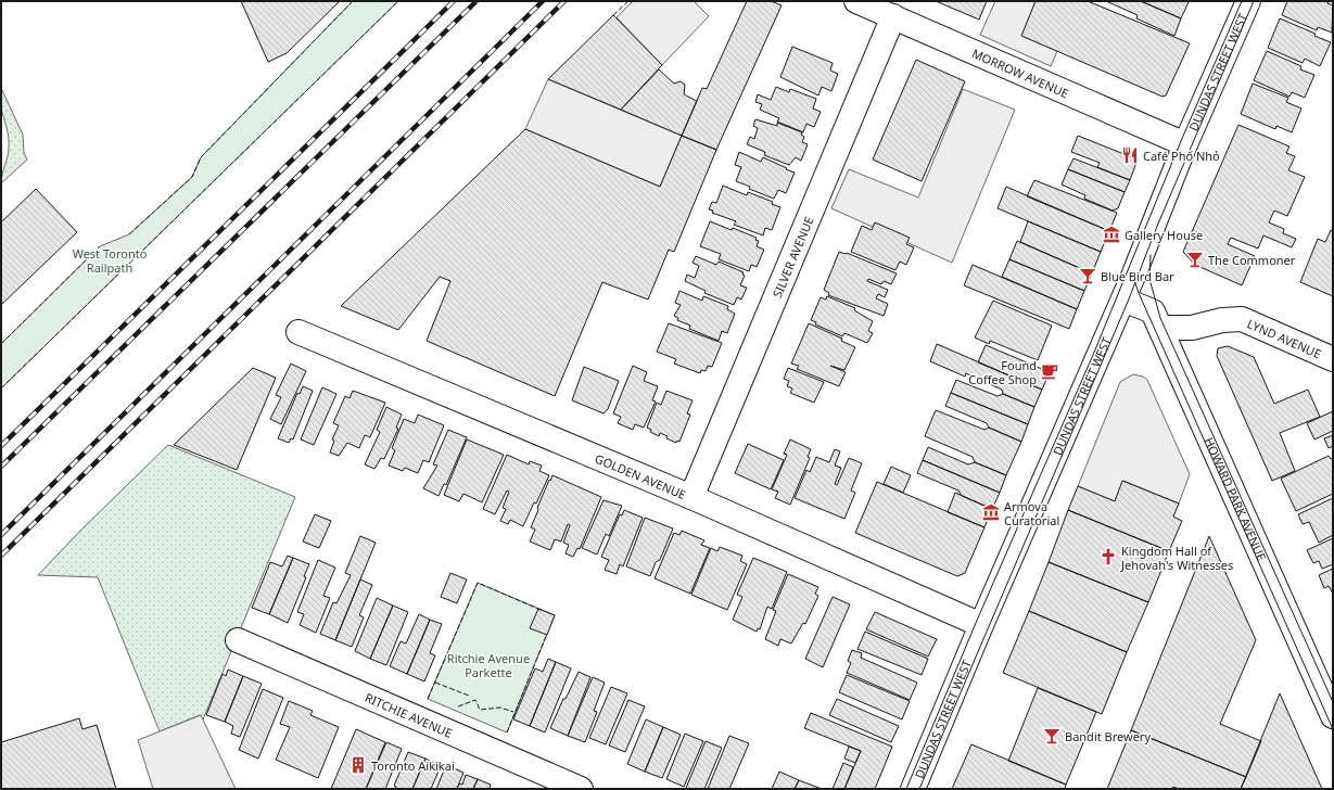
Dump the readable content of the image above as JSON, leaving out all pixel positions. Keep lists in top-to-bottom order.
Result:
{
  "streets": {
    "street": [
      "MORROW AVENUE",
      "DUNDAS STREET WEST",
      "SILVER AVENUE",
      "LYND AVENUE",
      "GOLDEN AVENUE",
      "HOWARD PARK AVENUE",
      "RITCHIE AVENUE"
    ]
  },
  "crossings": [
    ["MORROW AVENUE", "DUNDAS STREET WEST"],
    ["MORROW AVENUE", "SILVER AVENUE"],
    ["DUNDAS STREET WEST", "GOLDEN AVENUE"],
    ["DUNDAS STREET WEST", "HOWARD PARK AVENUE"],
    ["SILVER AVENUE", "GOLDEN AVENUE"],
    ["LYND AVENUE", "HOWARD PARK AVENUE"]
  ],
  "parks": ["West Toronto Railpath", "Ritchie Avenue Parkette"],
  "places": {
    "restaurant": ["Café Phố Nhỏ"],
    "museum": ["Gallery House", "Armova Curatorial"],
    "bar": ["The Commoner", "Blue Bird Bar", "Bandit Brewery"],
    "cafe": ["Found Coffee Shop"],
    "church": ["Kingdom Hall of Jehovah's Witnesses"],
    "building": ["Toronto Aikikai"]
  }
}
